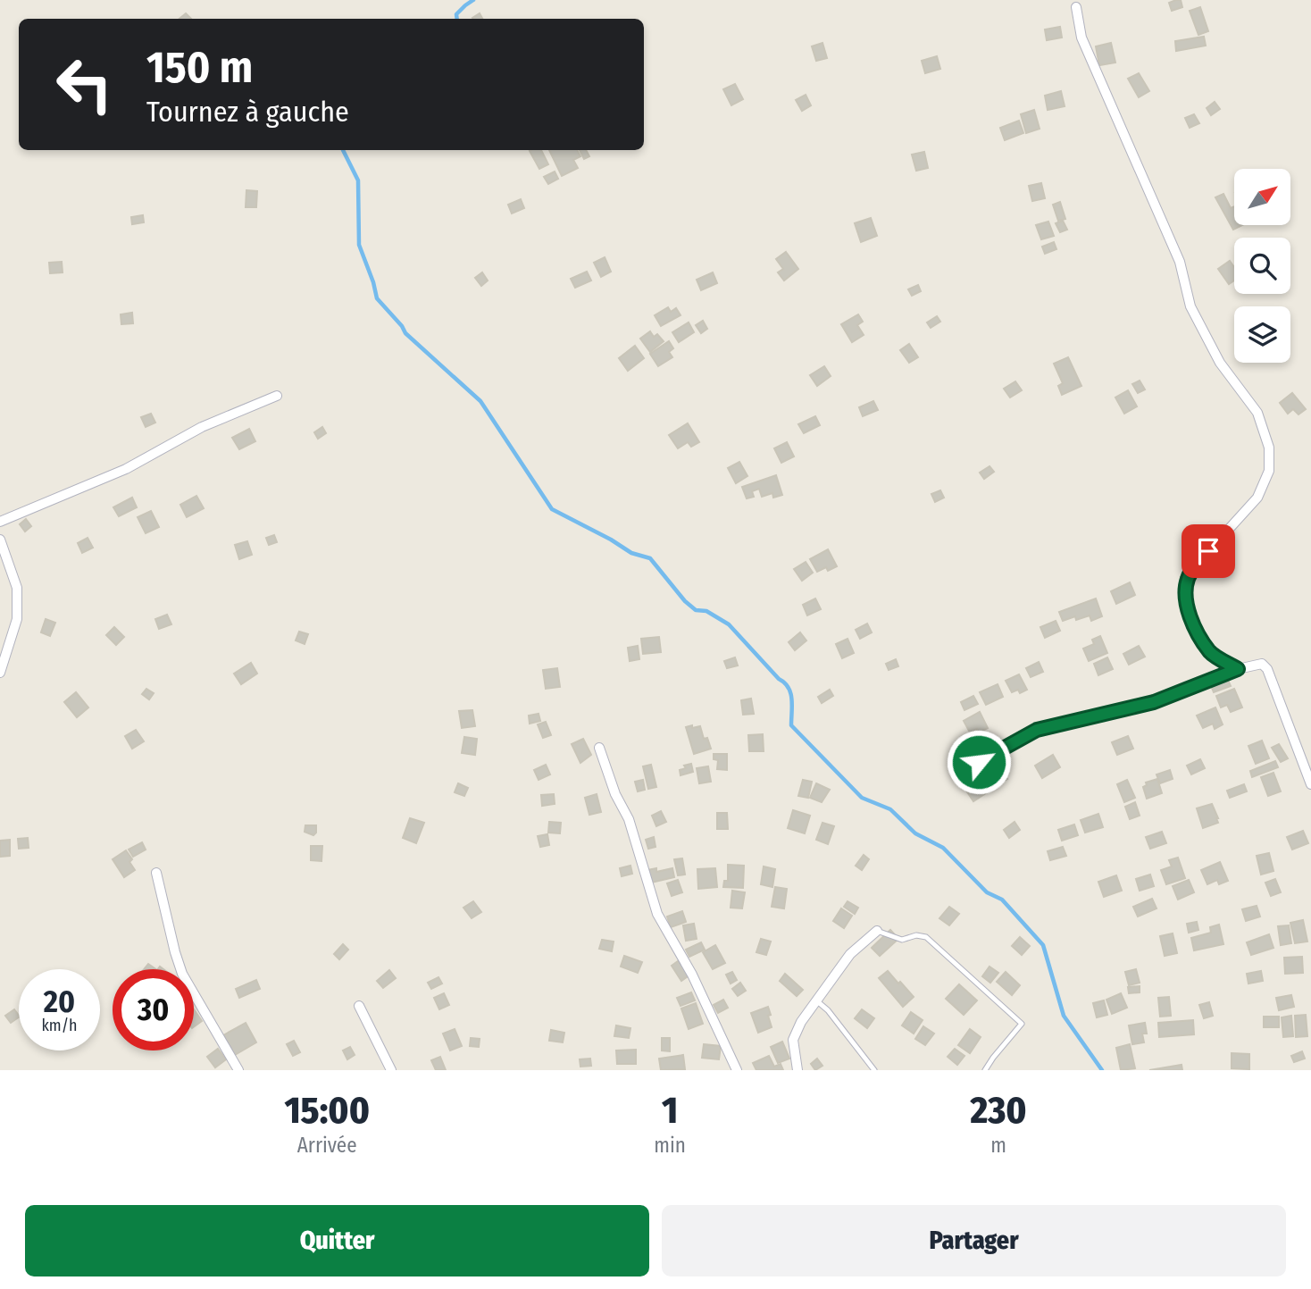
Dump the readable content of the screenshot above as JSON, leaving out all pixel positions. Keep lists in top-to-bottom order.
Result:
{
  "north": "top right",
  "page": {
    "turn": ["150 m", "Tournez à gauche"],
    "speed": "20 km/h",
    "limit": "30",
    "eta": [
      "15:00",
      "Arrivée",
      "1",
      "min",
      "230",
      "m"
    ],
    "buttons": ["Quitter", "Partager"]
  }
}
